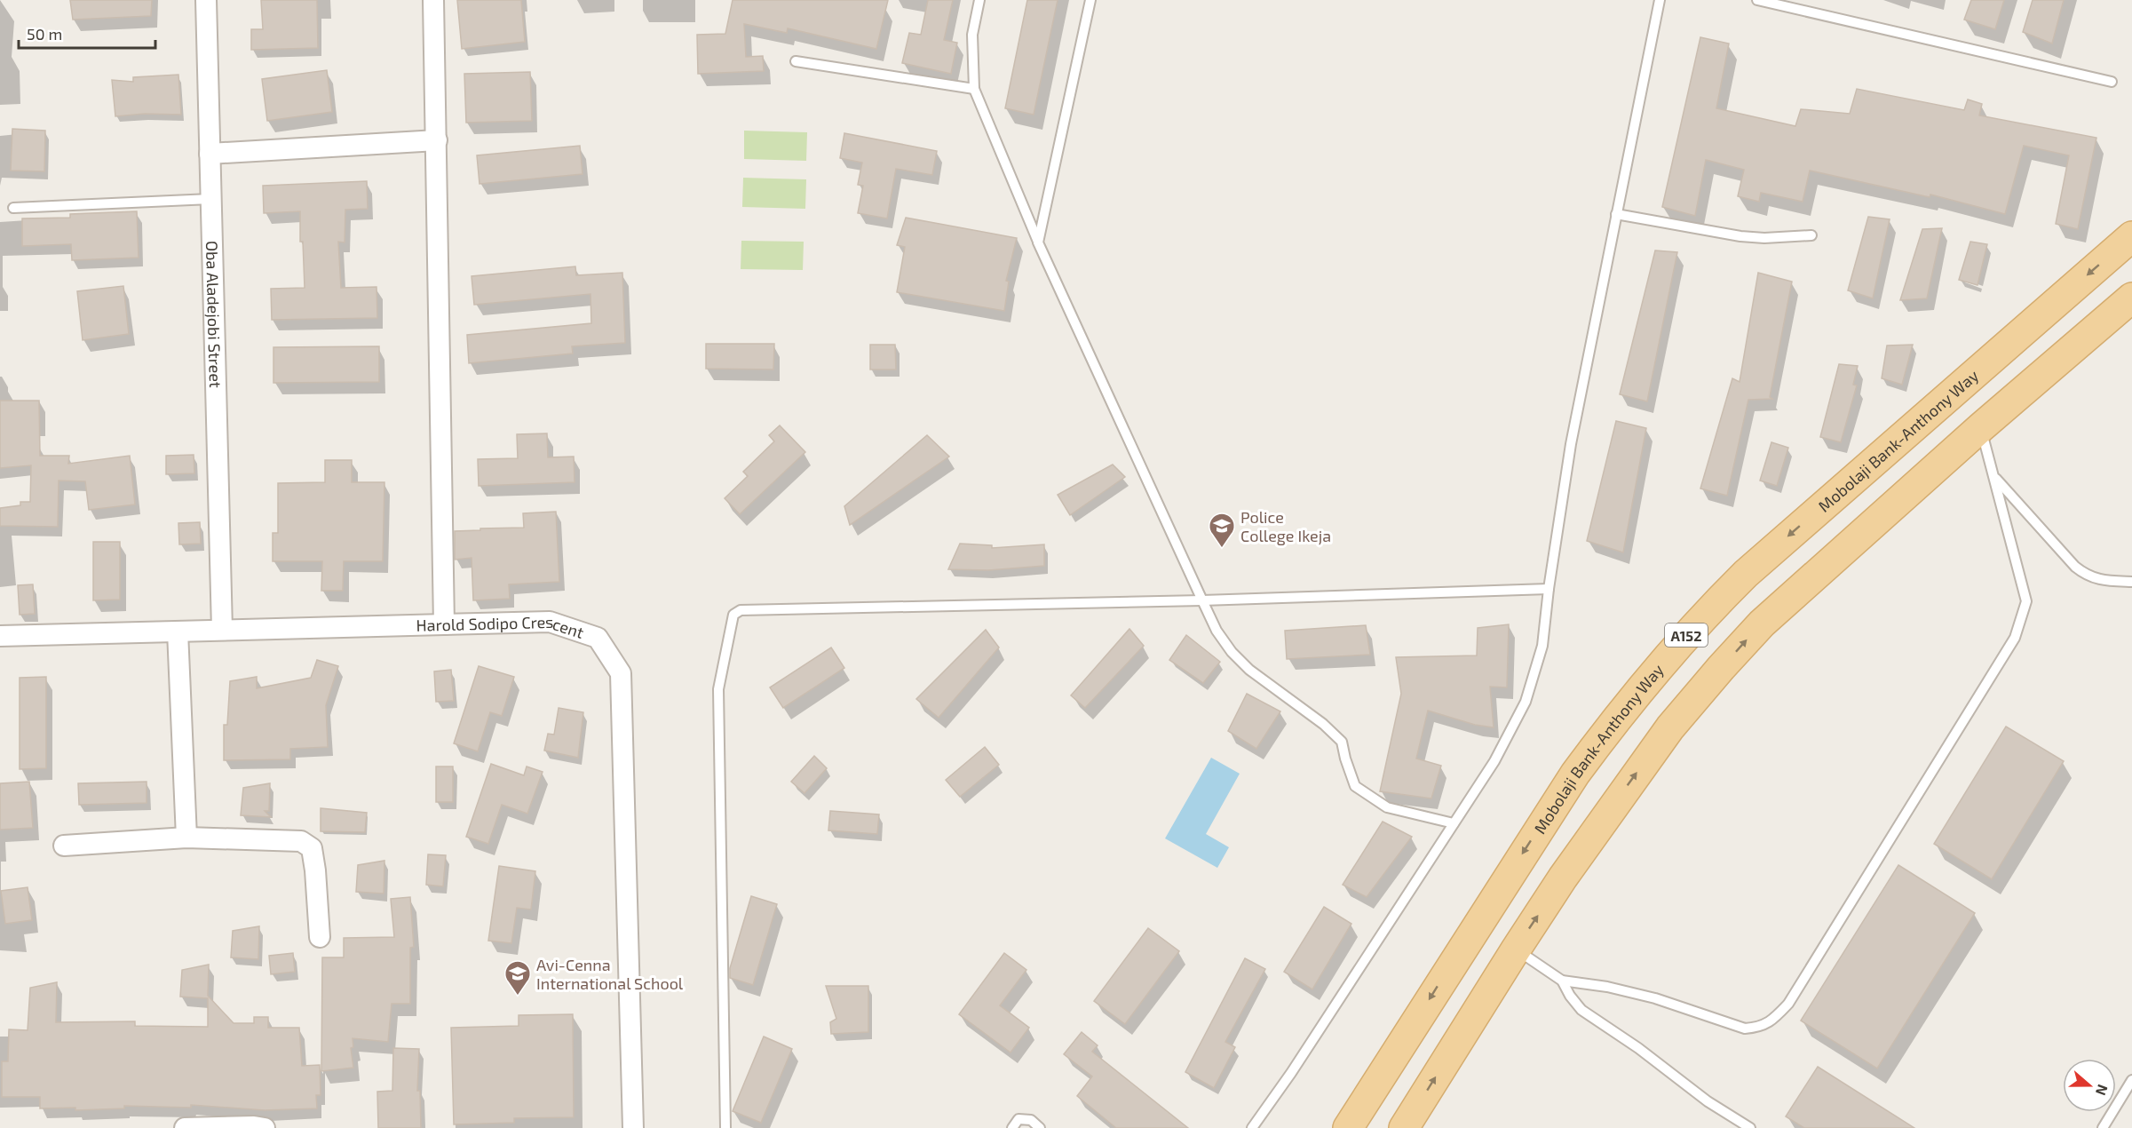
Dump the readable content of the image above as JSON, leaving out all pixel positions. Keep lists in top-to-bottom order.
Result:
{
  "streets": {
    "main road": ["Mobolaji Bank-Anthony Way", "A152"],
    "street": ["Oba Aladejobi Street", "Harold Sodipo Crescent"]
  },
  "crossings": [
    ["Oba Aladejobi Street", "Harold Sodipo Crescent"]
  ],
  "places": {
    "school or university": ["Police College Ikeja", "Avi-Cenna International School"]
  },
  "scale_bar": "50 m",
  "north": "right"
}
